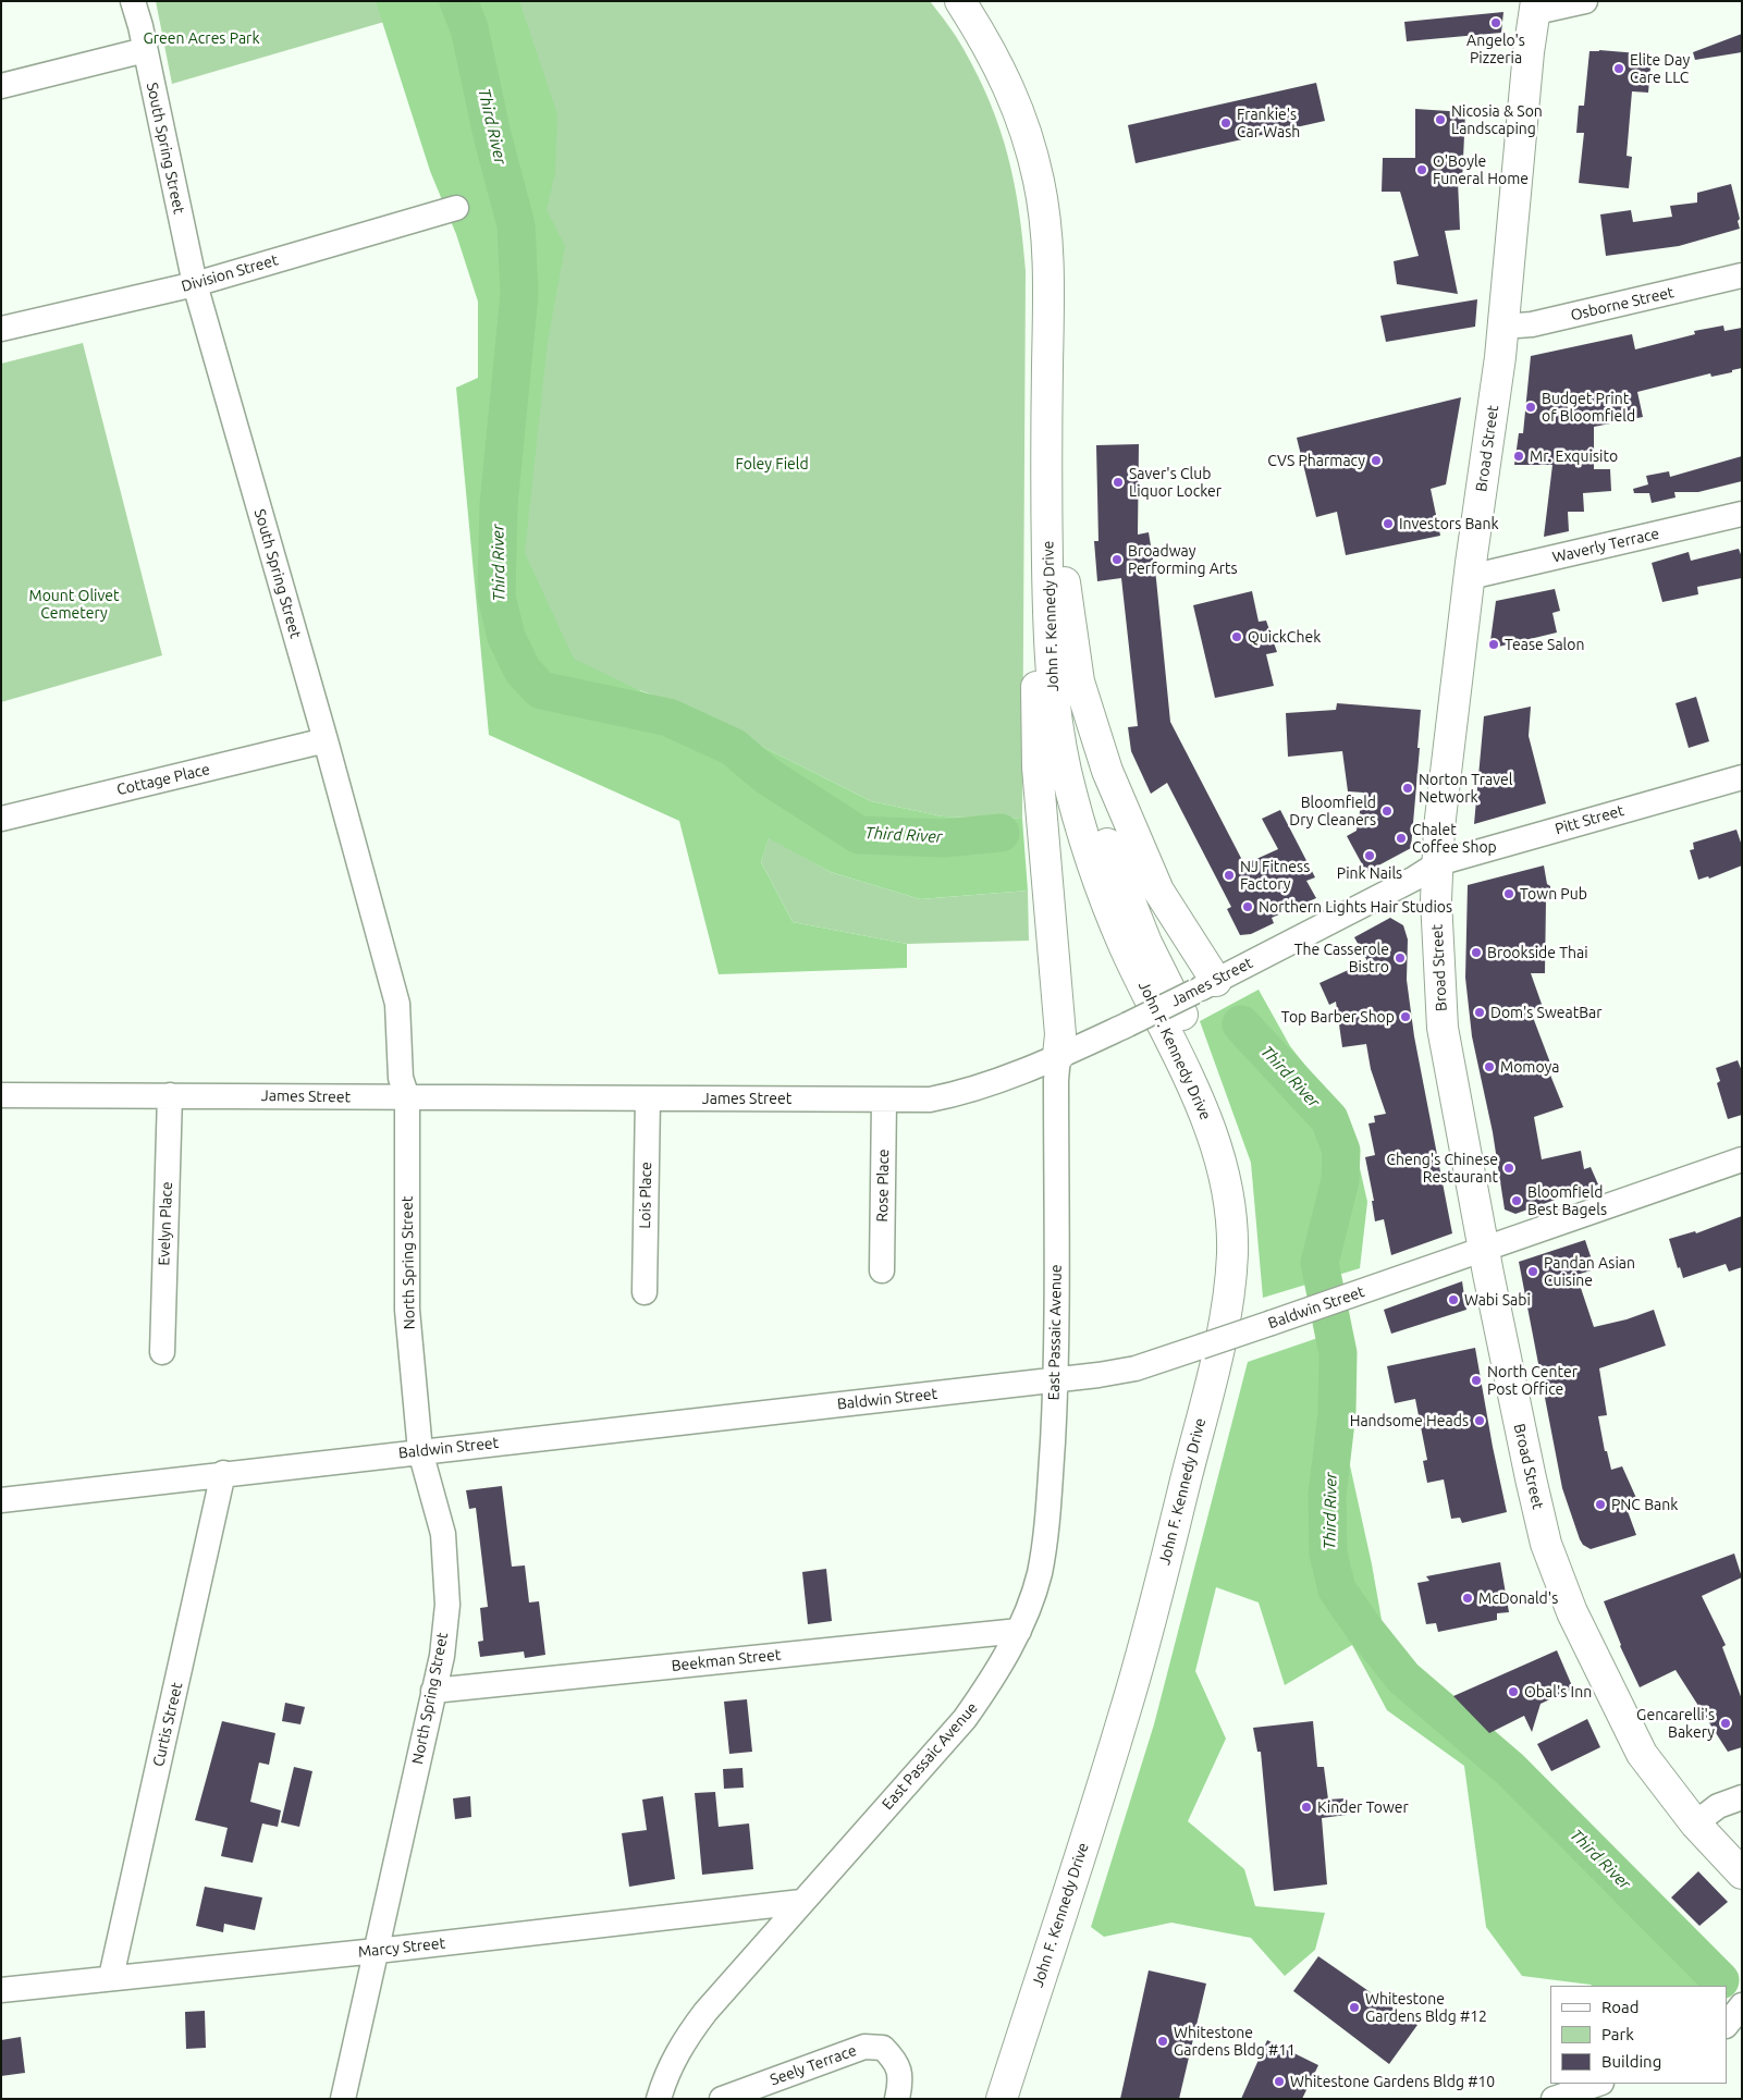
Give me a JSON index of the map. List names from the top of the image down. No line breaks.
{"streets":{"main road":["Broad Street","John F. Kennedy Drive"],"street":["South Spring Street","Division Street","Osborne Street","Waverly Terrace","Cottage Place","Pitt Street","James Street","Rose Place","Lois Place","Evelyn Place","North Spring Street","Baldwin Street","East Passaic Avenue","Beekman Street","Curtis Street","Marcy Street","Seely Terrace"]},"crossings":[["South Spring Street","Division Street"],["South Spring Street","Cottage Place"],["South Spring Street","James Street"],["South Spring Street","North Spring Street"],["Osborne Street","Broad Street"],["Broad Street","Waverly Terrace"],["Broad Street","Pitt Street"],["Broad Street","James Street"],["Broad Street","Baldwin Street"],["Pitt Street","James Street"],["James Street","Rose Place"],["James Street","Lois Place"],["James Street","Evelyn Place"],["James Street","North Spring Street"],["James Street","East Passaic Avenue"],["North Spring Street","Baldwin Street"],["North Spring Street","Beekman Street"],["North Spring Street","Marcy Street"],["Baldwin Street","East Passaic Avenue"],["Baldwin Street","Curtis Street"],["East Passaic Avenue","Beekman Street"],["East Passaic Avenue","Marcy Street"],["Curtis Street","Marcy Street"]],"water":["Third River"],"parks":["Green Acres Park","Foley Field","Mount Olivet Cemetery"],"places":["Angelo's Pizzeria","Elite Day Care LLC","Nicosia & Son Landscaping","Frankie's Car Wash","O'Boyle Funeral Home","Budget Print of Bloomfield","Mr. Exquisito","CVS Pharmacy","Saver's Club Liquor Locker","Investors Bank","Broadway Performing Arts","QuickChek","Tease Salon","Norton Travel Network","Bloomfield Dry Cleaners","Chalet Coffee Shop","Pink Nails","NJ Fitness Factory","Town Pub","Northern Lights Hair Studios","Brookside Thai","The Casserole Bistro","Dom's SweatBar","Top Barber Shop","Momoya","Cheng's Chinese Restaurant","Bloomfield Best Bagels","Pandan Asian Cuisine","Wabi Sabi","North Center Post Office","Handsome Heads","PNC Bank","McDonald's","Obal's Inn","Gencarelli's Bakery","Kinder Tower","Whitestone Gardens Bldg #12","Whitestone Gardens Bldg #11","Whitestone Gardens Bldg #10"],"legend":["Road","Park","Building"]}
